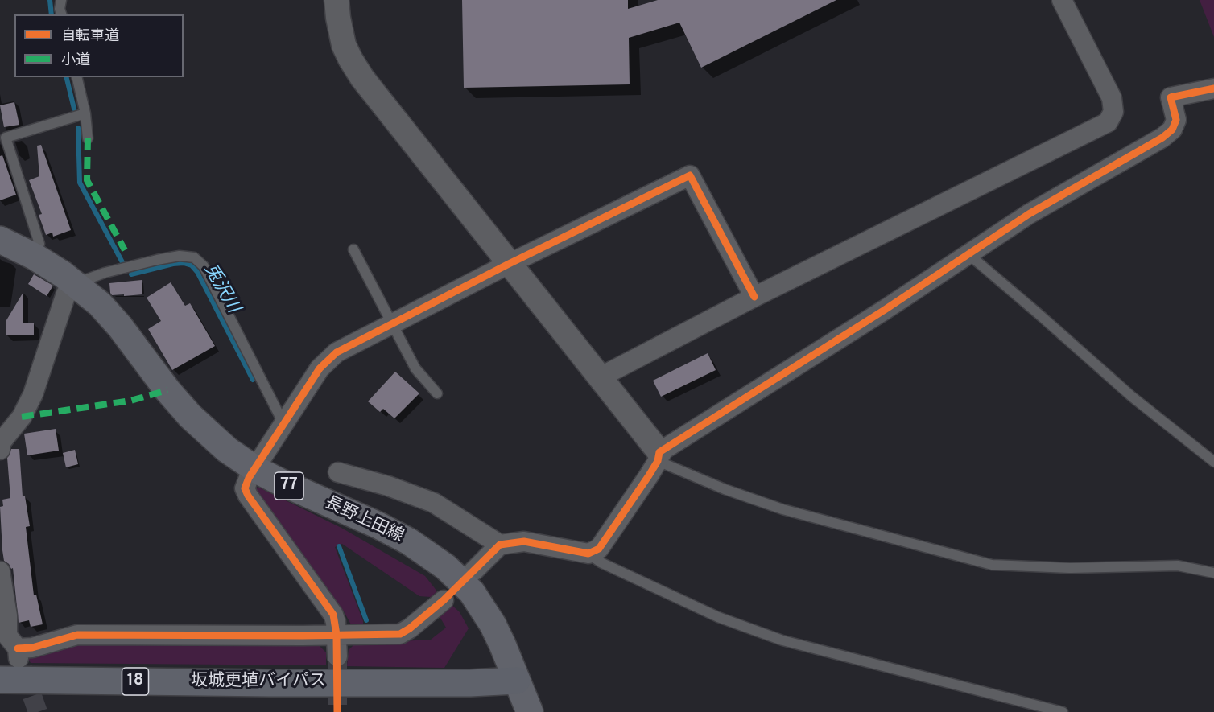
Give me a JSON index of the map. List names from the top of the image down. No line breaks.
{"streets":{"highway":["18","坂城更埴バイパス"],"main road":["77","長野上田線"]},"crossings":[["長野上田線","坂城更埴バイパス"]],"water":["兎沢川"],"legend":["自転車道","小道"]}
